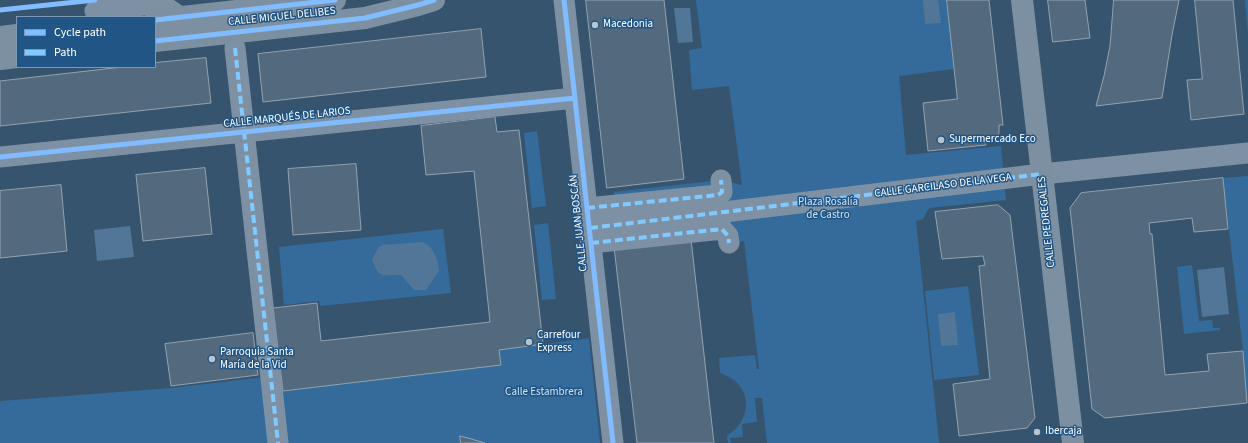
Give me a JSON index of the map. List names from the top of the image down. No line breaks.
{"streets":{"main road":["CALLE MIGUEL DELIBES","CALLE PEDREGALES"],"street":["CALLE MARQUÉS DE LARIOS","CALLE GARCILASO DE LA VEGA","CALLE JUAN BOSCÁN"]},"crossings":[["CALLE MARQUÉS DE LARIOS","CALLE JUAN BOSCÁN"],["CALLE GARCILASO DE LA VEGA","CALLE PEDREGALES"],["CALLE GARCILASO DE LA VEGA","CALLE JUAN BOSCÁN"]],"parks":["Plaza Rosalía de Castro","Calle Estambrera"],"places":["Macedonia","Supermercado Eco","Carrefour Express","Parroquia Santa María de la Vid","Ibercaja"],"legend":["Cycle path","Path"]}
